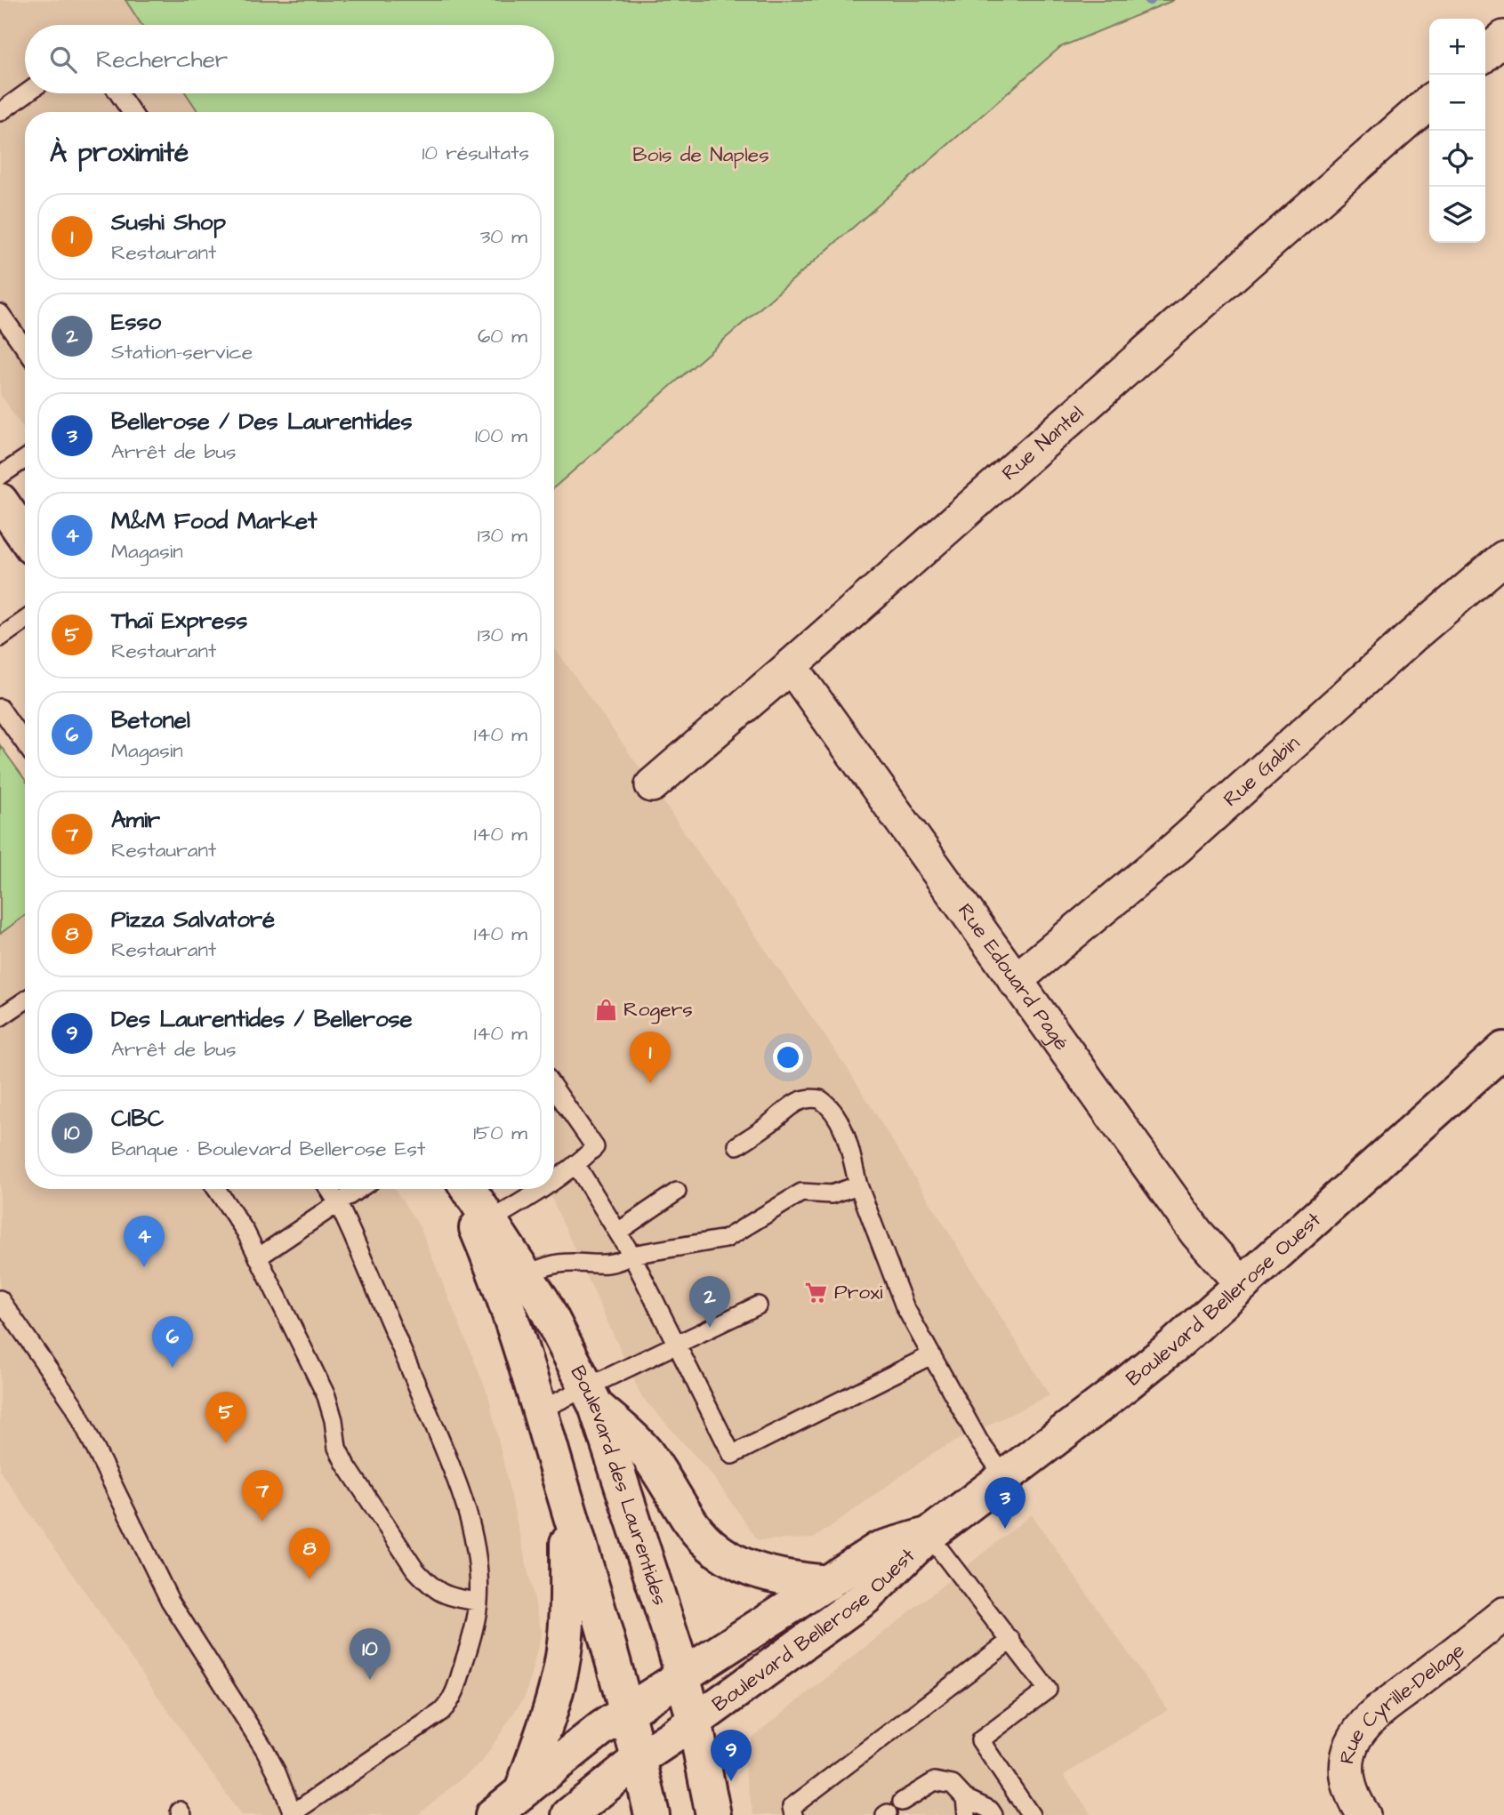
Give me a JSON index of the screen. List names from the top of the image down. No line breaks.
{"streets":{"main road":["Boulevard Bellerose Ouest","Boulevard des Laurentides"],"street":["Rue Nantel","Rue Gabin","Rue Edouard Pagé","Rue Cyrille-Delage"]},"crossings":[["Rue Nantel","Rue Edouard Pagé"],["Rue Gabin","Rue Edouard Pagé"],["Rue Edouard Pagé","Boulevard Bellerose Ouest"],["Boulevard Bellerose Ouest","Boulevard des Laurentides"]],"parks":["Bois de Naples"],"places":{"shop":["Rogers"],"supermarket":["Proxi"]},"page":{"map_buttons":["+","−"],"search":"Rechercher","heading":["À proximité","10 résultats"],"list":[{"mark":"1","name":"Sushi Shop","note":"Restaurant","value":"30 m"},{"mark":"2","name":"Esso","note":"Station-service","value":"60 m"},{"mark":"3","name":"Bellerose / Des Laurentides","note":"Arrêt de bus","value":"100 m"},{"mark":"4","name":"M&M Food Market","note":"Magasin","value":"130 m"},{"mark":"5","name":"Thaï Express","note":"Restaurant","value":"130 m"},{"mark":"6","name":"Betonel","note":"Magasin","value":"140 m"},{"mark":"7","name":"Amir","note":"Restaurant","value":"140 m"},{"mark":"8","name":"Pizza Salvatoré","note":"Restaurant","value":"140 m"},{"mark":"9","name":"Des Laurentides / Bellerose","note":"Arrêt de bus","value":"140 m"},{"mark":"10","name":"CIBC","note":"Banque · Boulevard Bellerose Est","value":"150 m"}],"pins":["1","4","2","6","5","7","3","8","10","9"]}}
